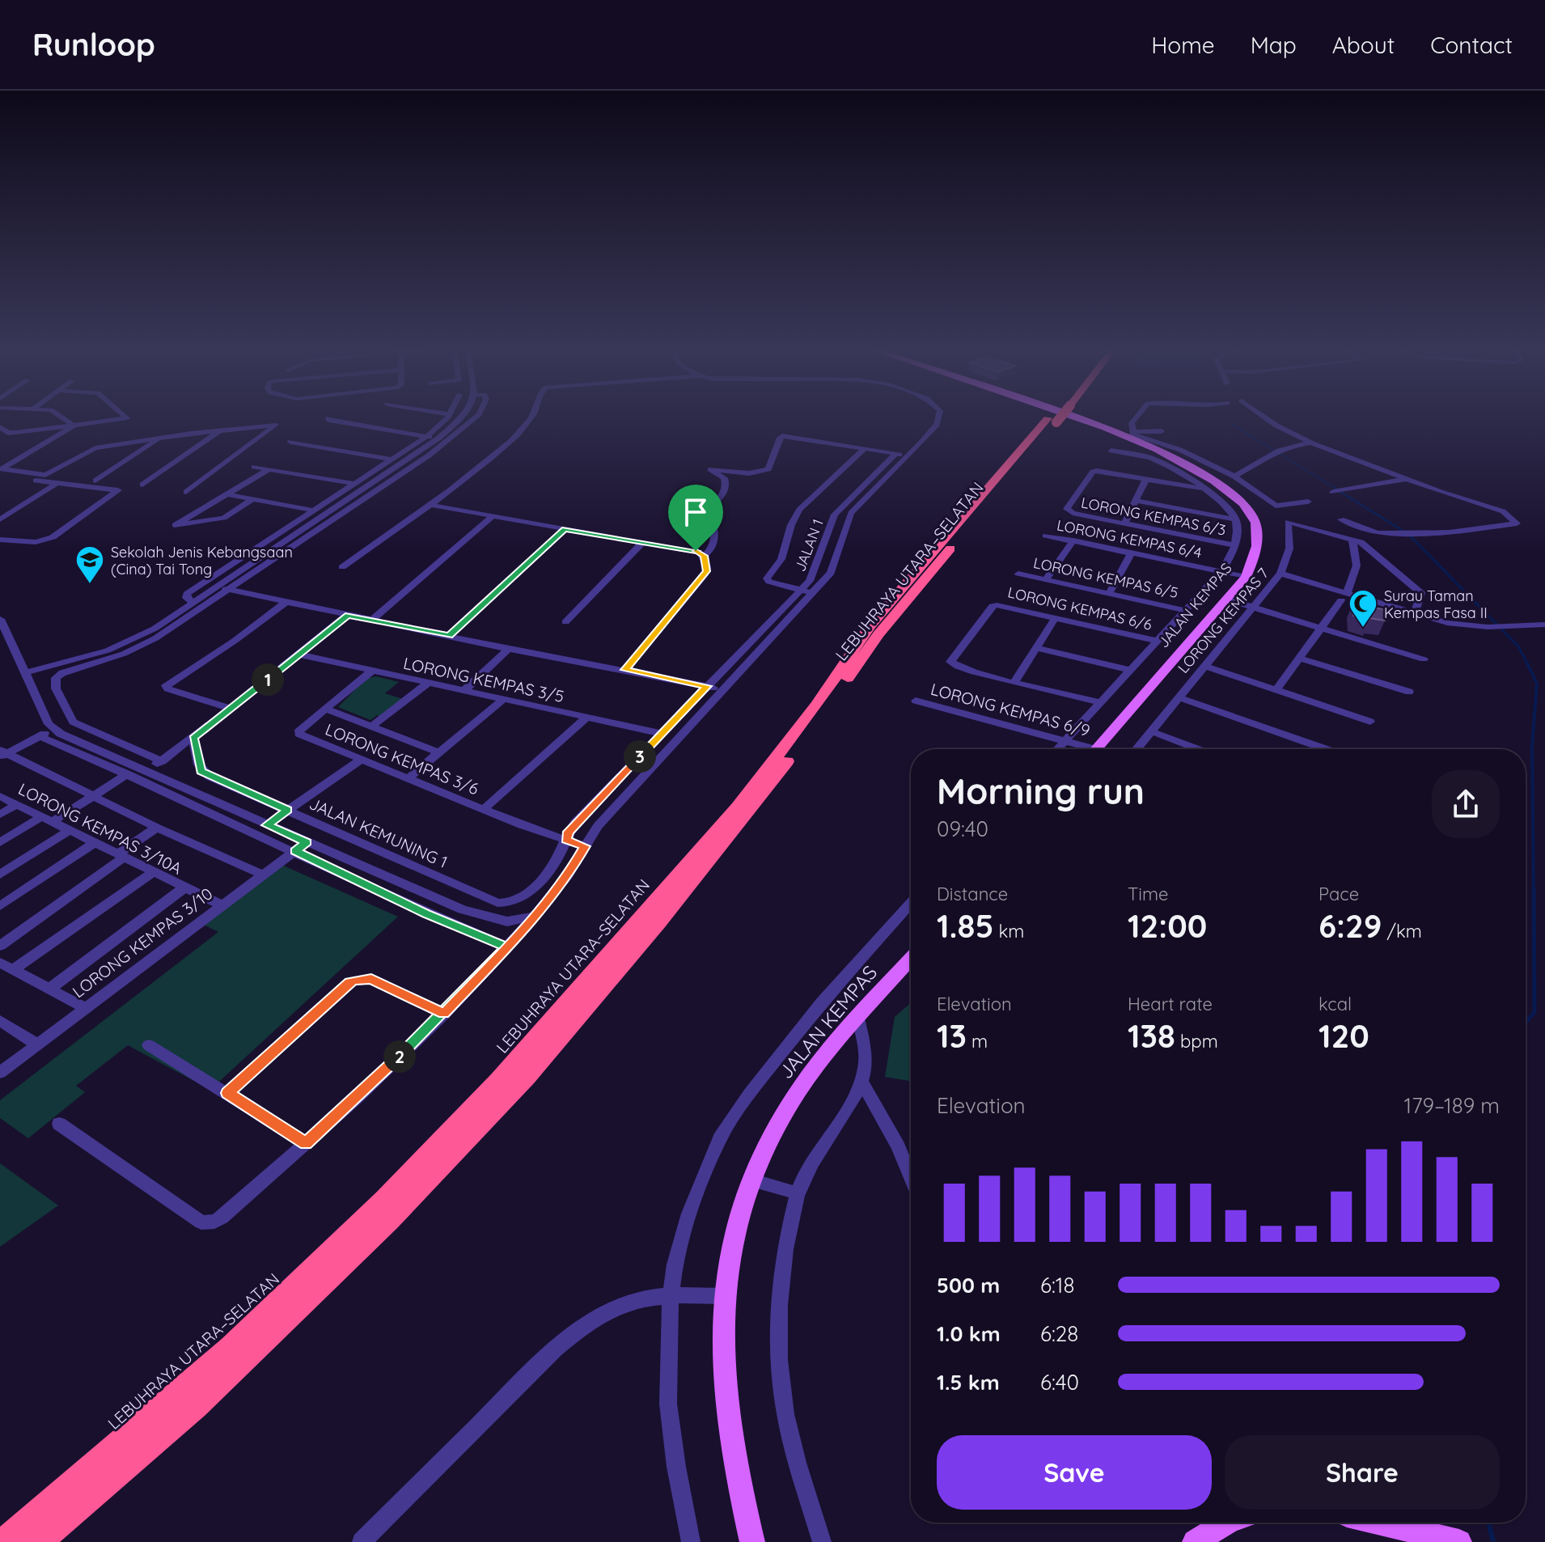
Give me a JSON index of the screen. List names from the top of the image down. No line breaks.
{"streets":{"highway":["LEBUHRAYA UTARA–SELATAN"],"main road":["JALAN KEMPAS"],"street":["LORONG KEMPAS 6/3","LORONG KEMPAS 6/4","JALAN 1","LORONG KEMPAS 6/5","LORONG KEMPAS 6/6","LORONG KEMPAS 7","LORONG KEMPAS 3/5","LORONG KEMPAS 6/9","LORONG KEMPAS 3/6","LORONG KEMPAS 3/10A","JALAN KEMUNING 1","LORONG KEMPAS 3/10"]},"crossings":[["LORONG KEMPAS 6/4","JALAN KEMPAS"],["JALAN 1","LORONG KEMPAS 3/5"],["JALAN 1","LORONG KEMPAS 3/6"],["JALAN 1","JALAN KEMUNING 1"],["LORONG KEMPAS 3/5","LORONG KEMPAS 3/6"],["LORONG KEMPAS 3/10A","LORONG KEMPAS 3/10"]],"places":{"school or university":["Sekolah Jenis Kebangsaan (Cina) Tai Tong"],"mosque":["Surau Taman Kempas Fasa II"]},"page":{"header":"Runloop","nav":["Home","Map","About","Contact"],"pins":["1","3","2"],"heading":["Morning run","09:40"],"stats":[["Distance","1.85 km"],["Time","12:00"],["Pace","6:29 /km"],["Elevation","13 m"],["Heart rate","138 bpm"],["kcal","120"]],"chart":["Elevation","179–189 m"],"list":[{"name":"500 m","note":"6:18"},{"name":"1.0 km","note":"6:28"},{"name":"1.5 km","note":"6:40"}],"buttons":["Save","Share"]}}
